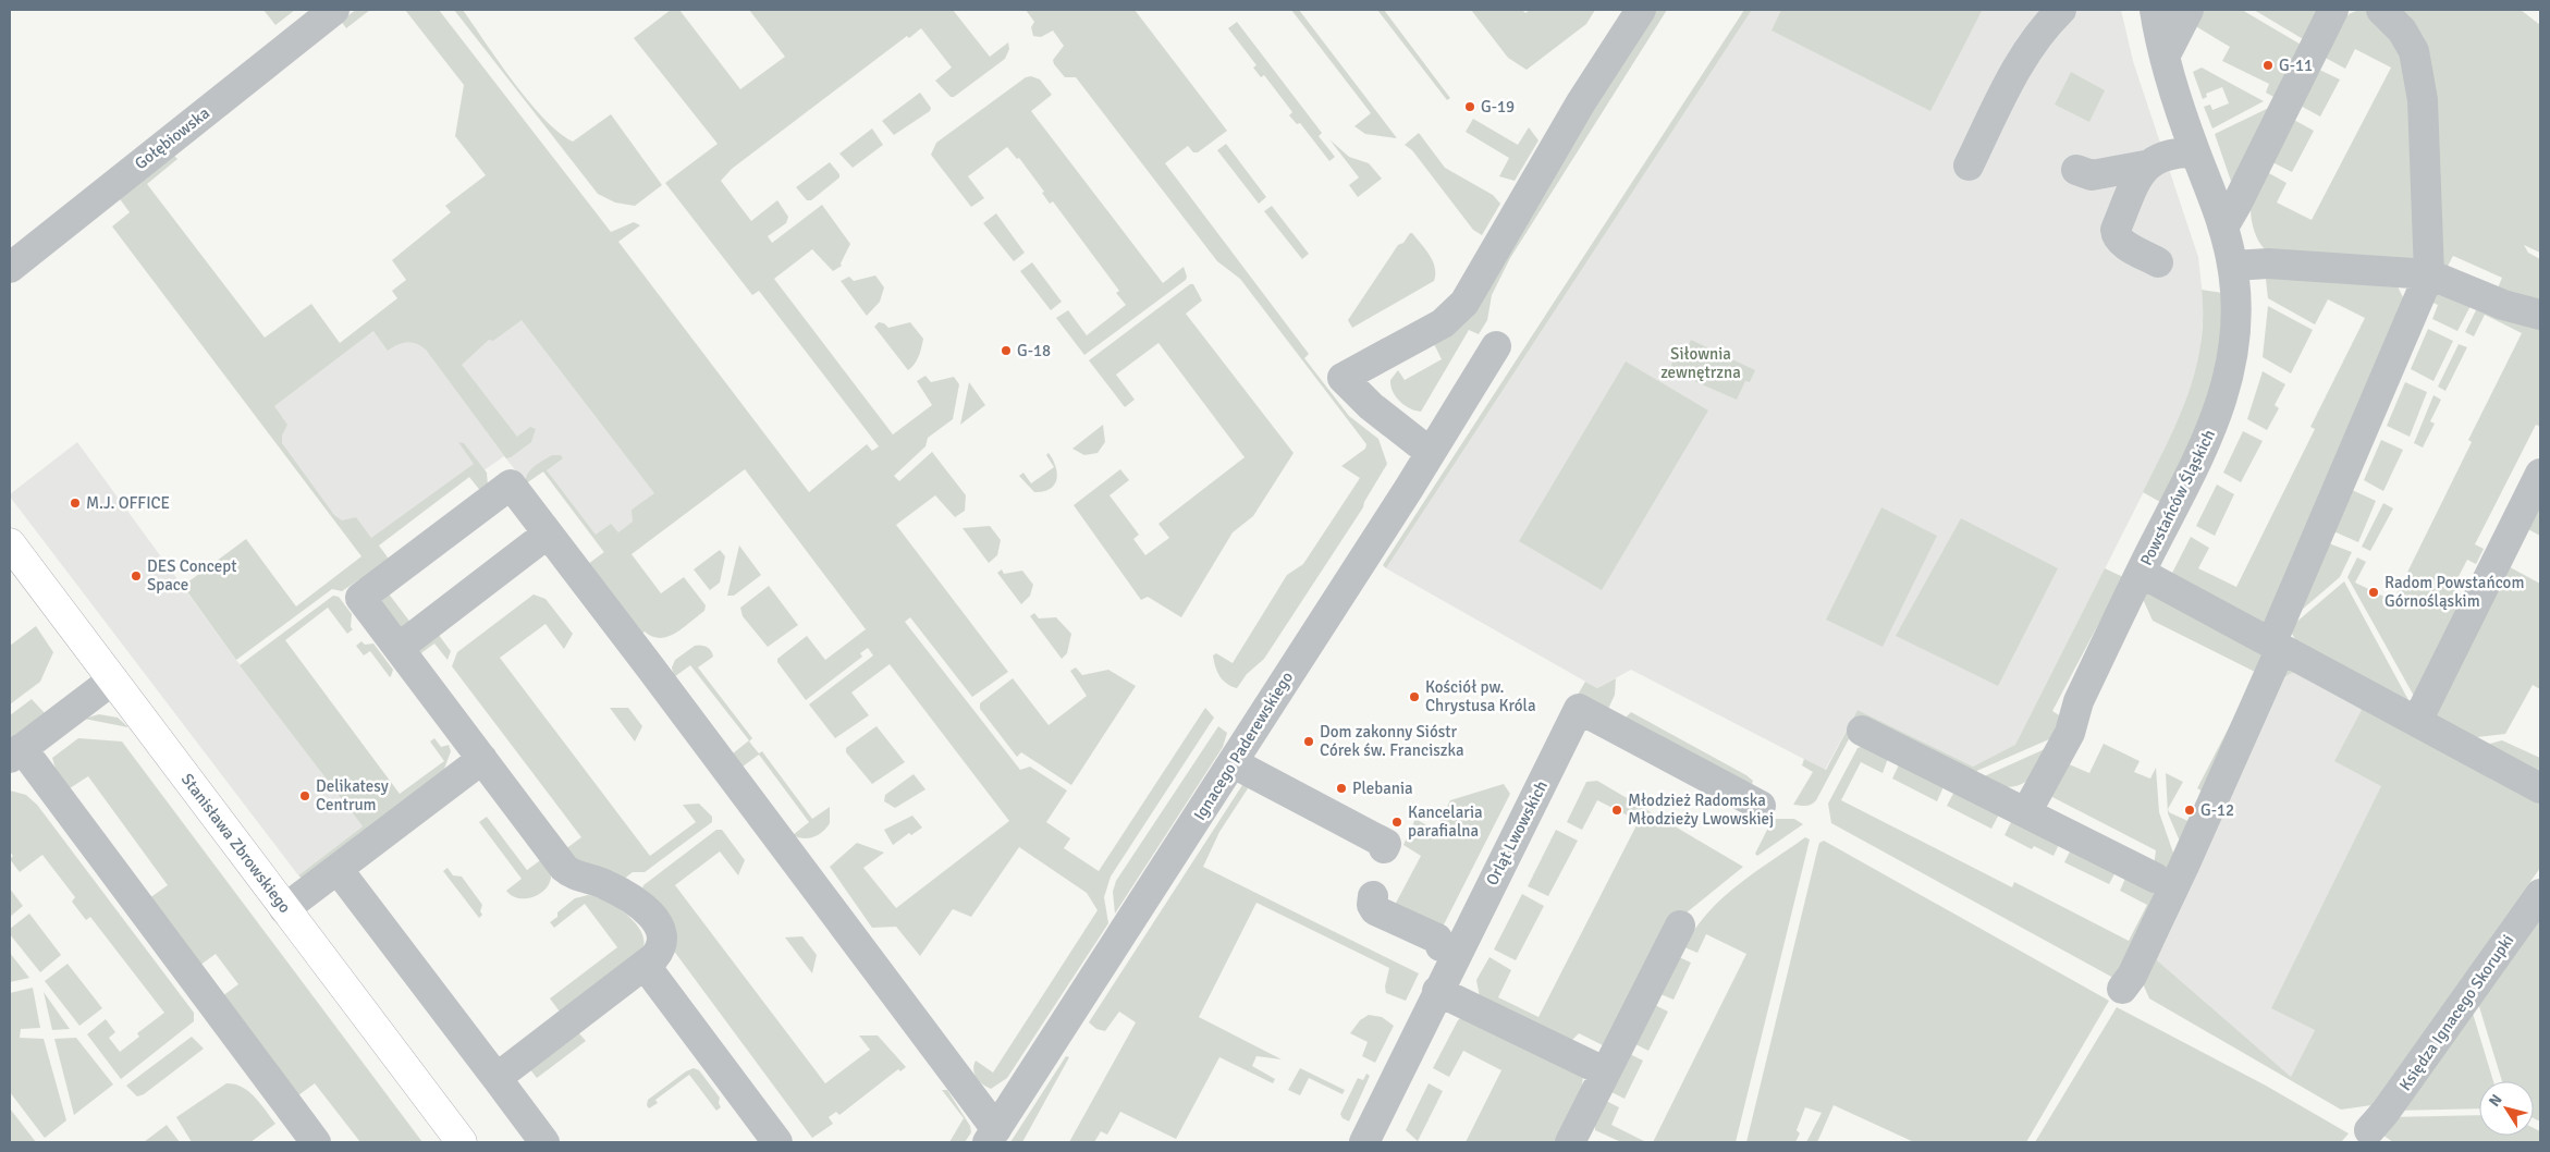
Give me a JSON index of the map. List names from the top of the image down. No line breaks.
{"streets":{"main road":["Stanisława Zbrowskiego"],"street":["Gołębiowska","Powstańców Śląskich","Ignacego Paderewskiego","Orląt Lwowskich","Księdza Ignacego Skorupki"]},"parks":["Siłownia zewnętrzna"],"places":["G-11","G-19","G-18","M.J. OFFICE","DES Concept Space","Radom Powstańcom Górnośląskim","Kościół pw. Chrystusa Króla","Dom zakonny Sióstr Córek św. Franciszka","Plebania","Delikatesy Centrum","Młodzież Radomska Młodzieży Lwowskiej","G-12","Kancelaria parafialna"],"north":"top left"}
